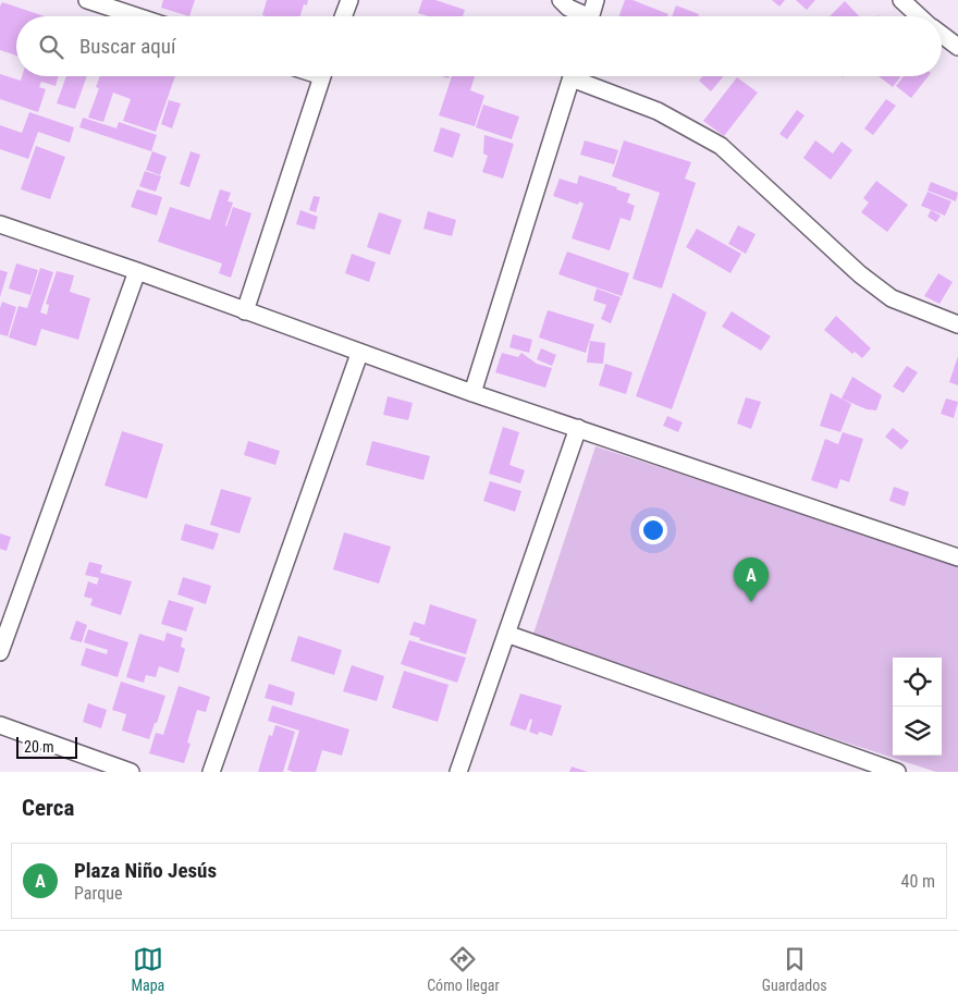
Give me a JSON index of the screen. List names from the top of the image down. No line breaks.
{"scale_bar":"20 m","page":{"search":"Buscar aquí","pins":"A","scale":"20 m","heading":"Cerca","list":[{"mark":"A","name":"Plaza Niño Jesús","note":"Parque","value":"40 m"}],"nav":["Mapa","Cómo llegar","Guardados"]}}
